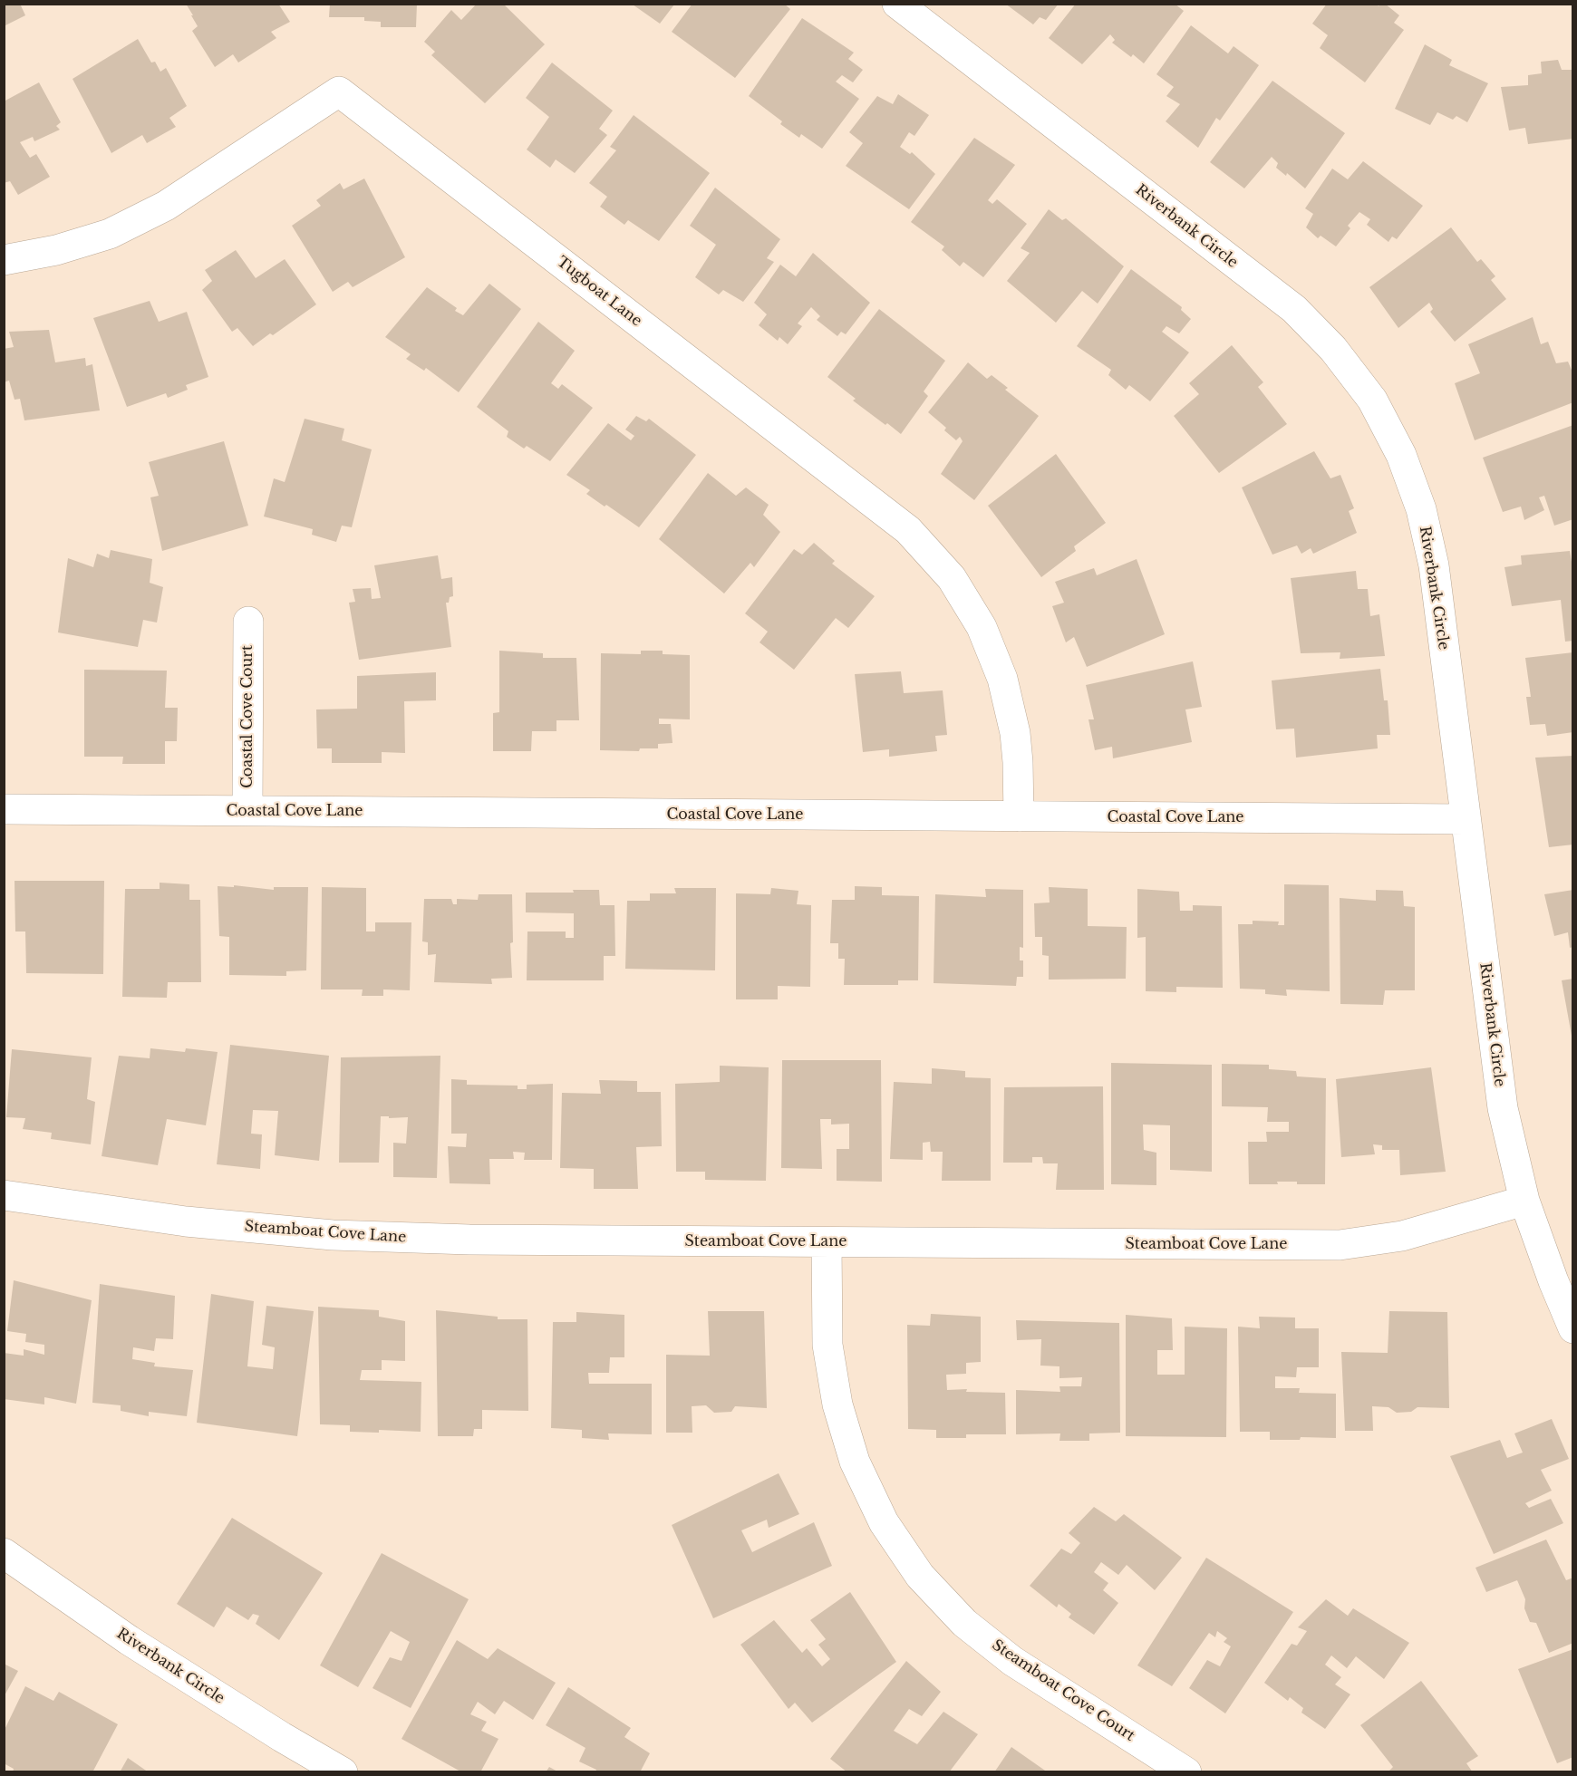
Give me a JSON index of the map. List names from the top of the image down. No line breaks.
{"streets":{"street":["Riverbank Circle","Tugboat Lane","Coastal Cove Court","Coastal Cove Lane","Steamboat Cove Lane","Steamboat Cove Court"]},"crossings":[["Riverbank Circle","Coastal Cove Lane"],["Riverbank Circle","Steamboat Cove Lane"],["Tugboat Lane","Coastal Cove Lane"],["Coastal Cove Court","Coastal Cove Lane"],["Steamboat Cove Lane","Steamboat Cove Court"]]}
